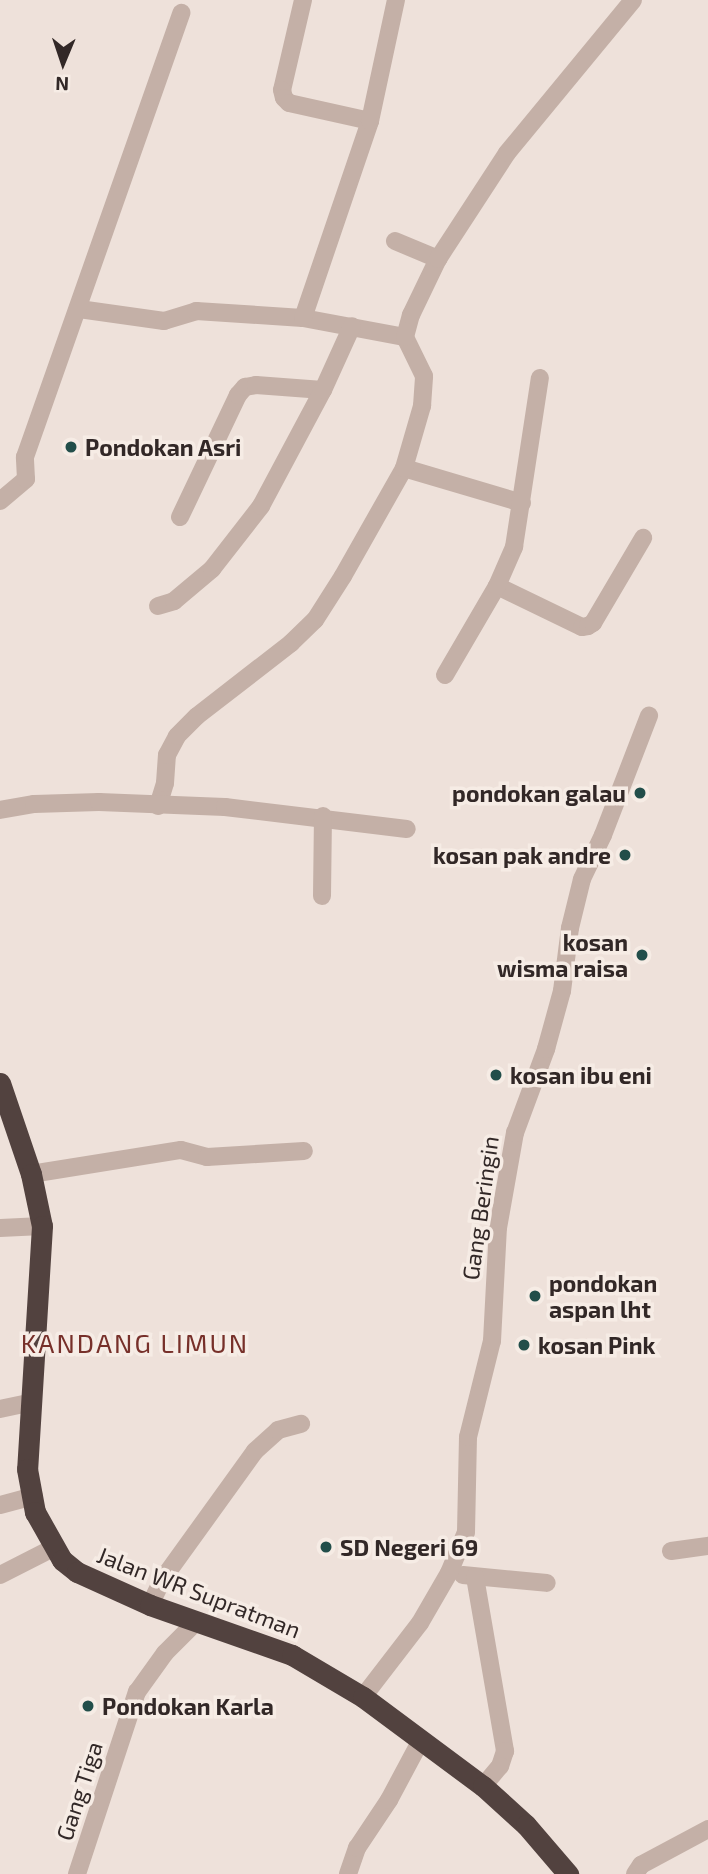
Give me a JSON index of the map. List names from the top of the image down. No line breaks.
{"streets":{"highway":["Jalan WR Supratman"],"street":["Gang Beringin","Gang Tiga"]},"crossings":[["Gang Beringin","Jalan WR Supratman"],["Jalan WR Supratman","Gang Tiga"]],"districts":["KANDANG LIMUN"],"places":["Pondokan Asri","pondokan galau","kosan pak andre","kosan wisma raisa","kosan ibu eni","pondokan aspan lht","kosan Pink","SD Negeri 69","Pondokan Karla"],"north":"bottom"}
